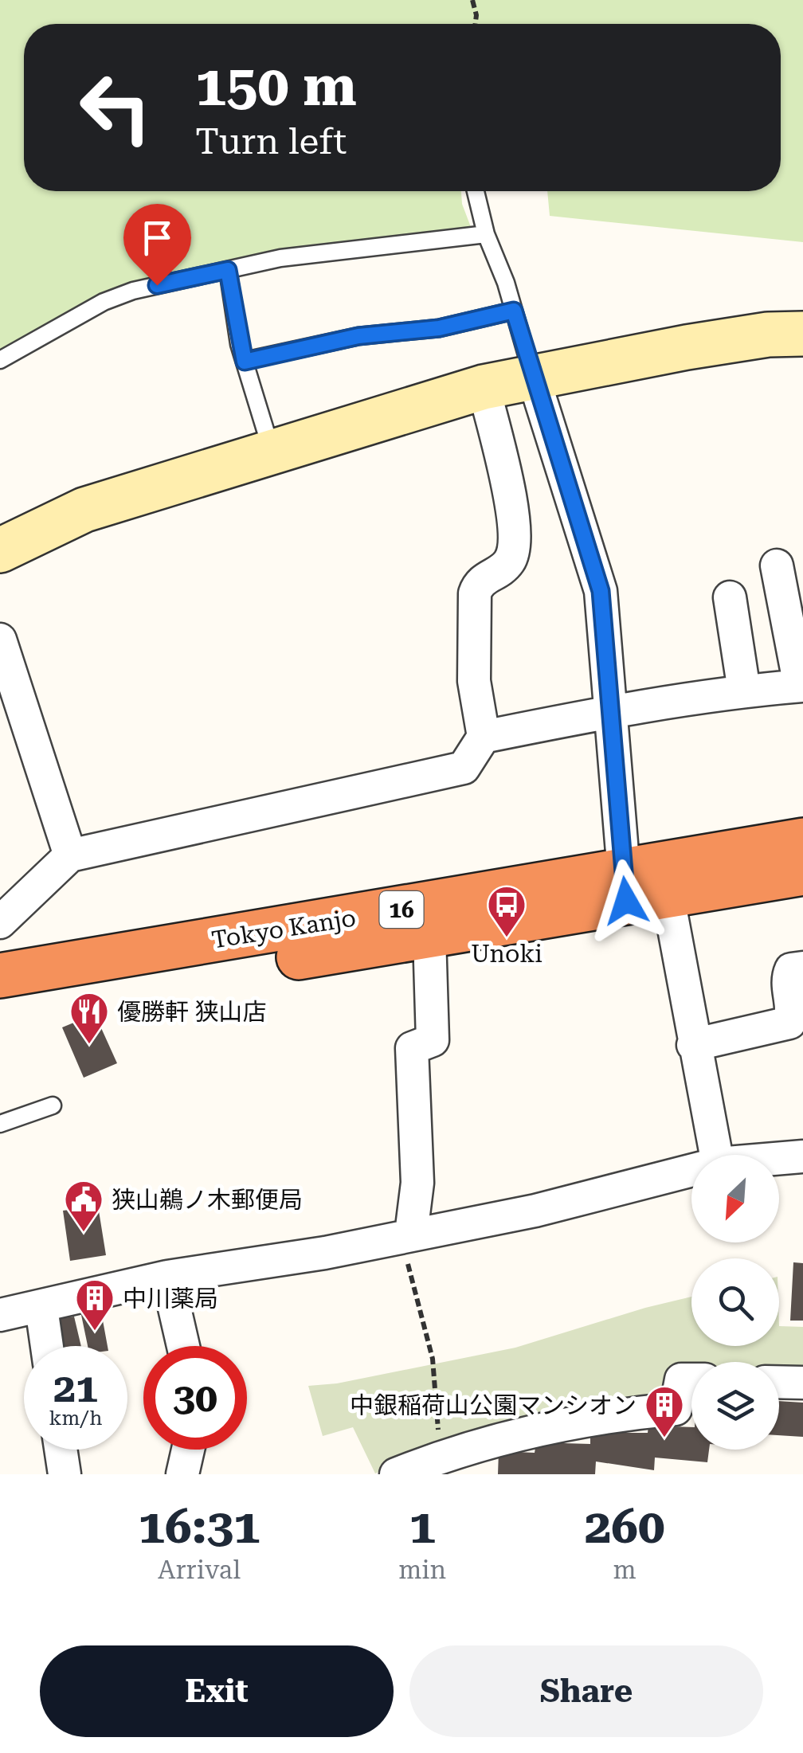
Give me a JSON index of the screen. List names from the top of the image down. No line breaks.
{"streets":{"highway":["16","Tokyo Kanjo"]},"places":{"bus stop":["Unoki"],"restaurant":["優勝軒 狭山店"],"public building":["狭山鵜ノ木郵便局"],"building":["中川薬局","中銀稲荷山公園マンシオン"]},"north":"bottom left","page":{"turn":["150 m","Turn left"],"speed":"21 km/h","limit":"30","eta":["16:31","Arrival","1","min","260","m"],"buttons":["Exit","Share"]}}
